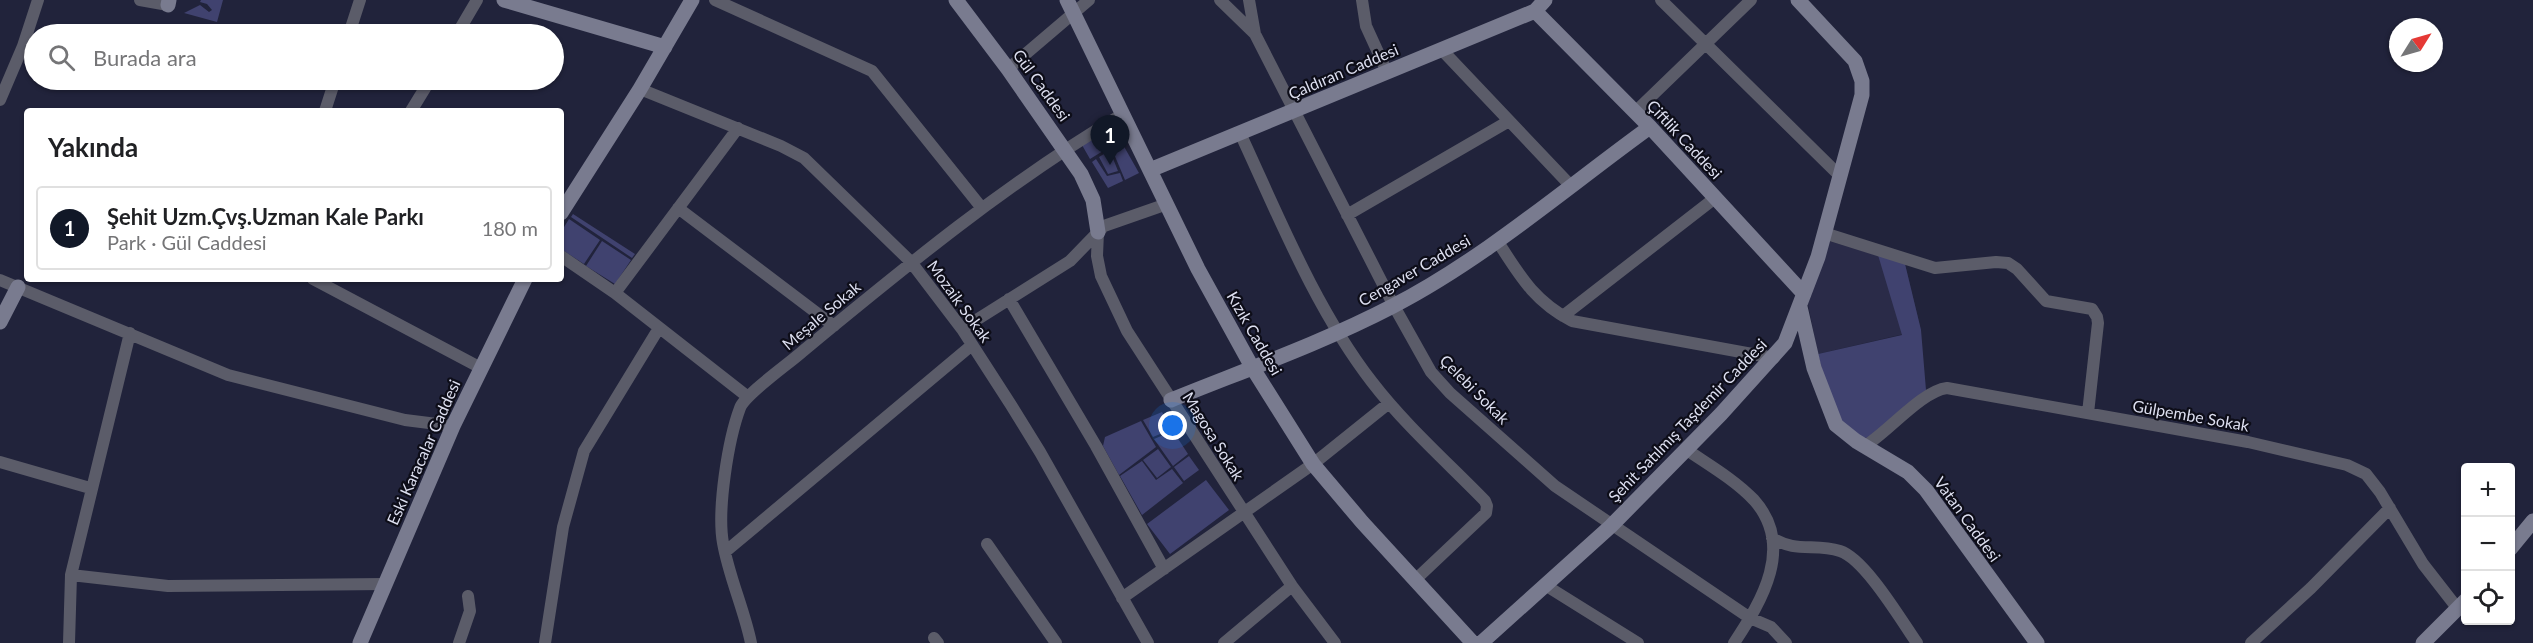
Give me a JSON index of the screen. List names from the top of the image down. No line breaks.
{"streets":{"street":["Çaldıran Caddesi","Gül Caddesi","Çiftlik Caddesi","Cengaver Caddesi","Mozaik Sokak","Meşale Sokak","Kızık Caddesi","Çelebi Sokak","Gülpembe Sokak","Şehit Satılmış Taşdemir Caddesi","Magosa Sokak","Eski Karacalar Caddesi","Vatan Caddesi"]},"crossings":[["Çaldıran Caddesi","Çiftlik Caddesi"],["Çaldıran Caddesi","Kızık Caddesi"],["Çaldıran Caddesi","Çelebi Sokak"],["Gül Caddesi","Meşale Sokak"],["Gül Caddesi","Magosa Sokak"],["Çiftlik Caddesi","Cengaver Caddesi"],["Çiftlik Caddesi","Şehit Satılmış Taşdemir Caddesi"],["Çiftlik Caddesi","Vatan Caddesi"],["Cengaver Caddesi","Kızık Caddesi"],["Cengaver Caddesi","Çelebi Sokak"],["Cengaver Caddesi","Magosa Sokak"],["Mozaik Sokak","Meşale Sokak"],["Meşale Sokak","Kızık Caddesi"],["Çelebi Sokak","Şehit Satılmış Taşdemir Caddesi"],["Gülpembe Sokak","Vatan Caddesi"],["Şehit Satılmış Taşdemir Caddesi","Vatan Caddesi"]],"north":"top right","page":{"search":"Burada ara","heading":"Yakında","pins":"1","list":[{"mark":"1","name":"Şehit Uzm.Çvş.Uzman Kale Parkı","note":"Park · Gül Caddesi","value":"180 m"}],"map_buttons":["+","−"]}}
